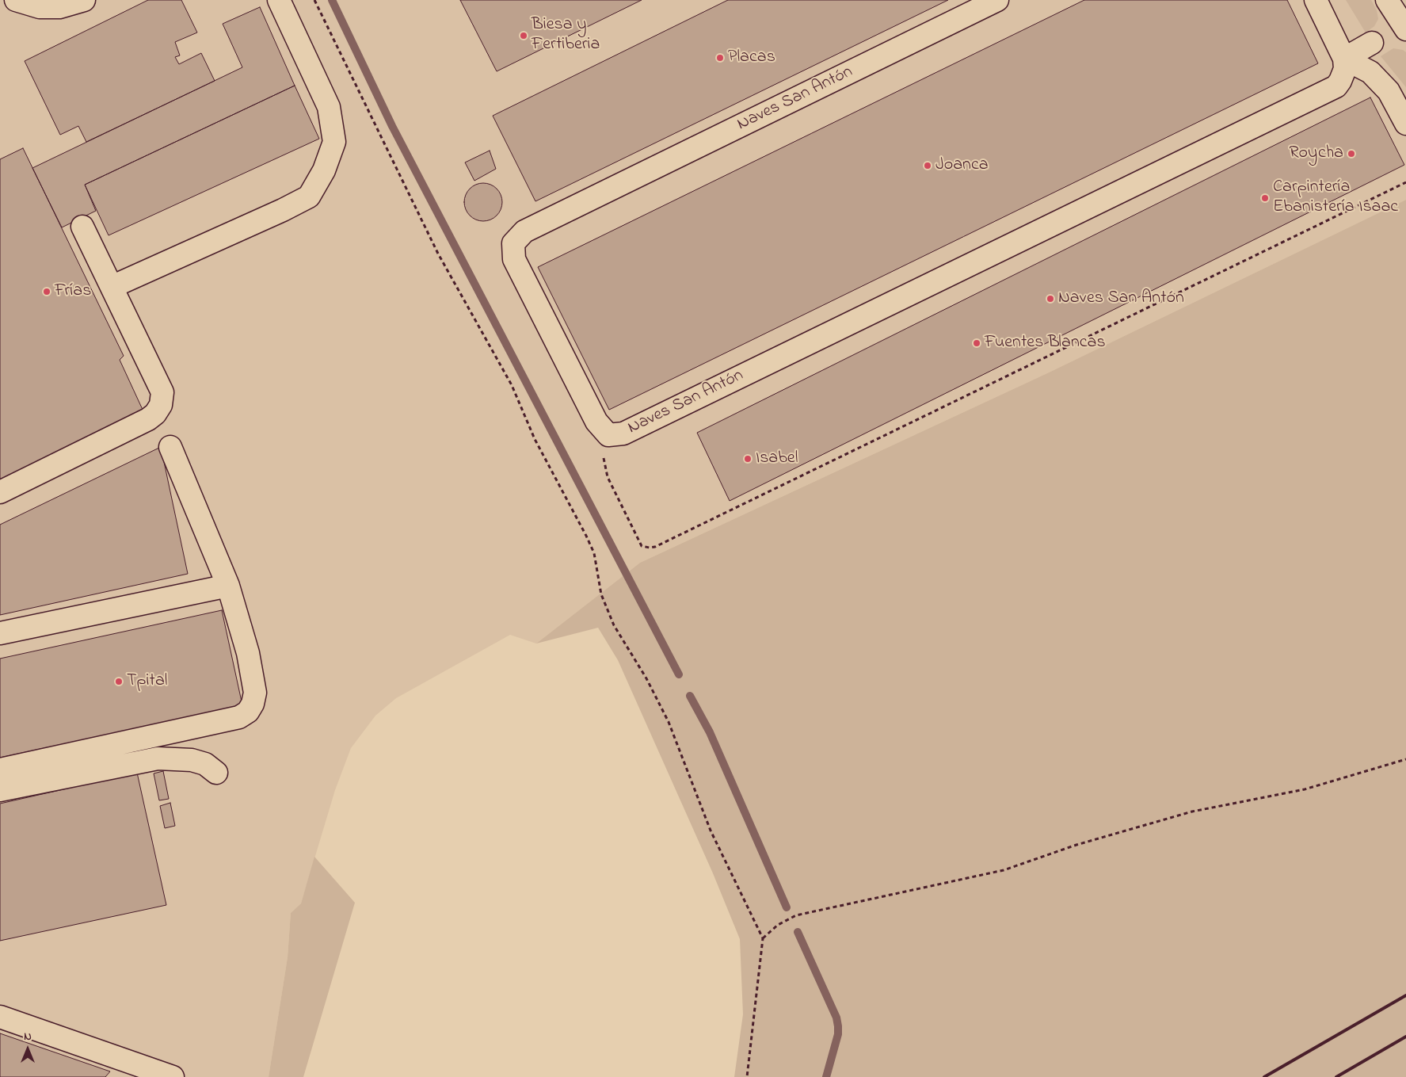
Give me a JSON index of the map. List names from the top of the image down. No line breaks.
{"streets":{"street":["Naves San Antón"]},"places":["Biesa y Fertiberia","Placas","Roycha","Joanca","Carpintería Ebanistería Isaac","Frías","Naves San Antón","Fuentes Blancas","Isabel","Tpital"],"north":"top"}
